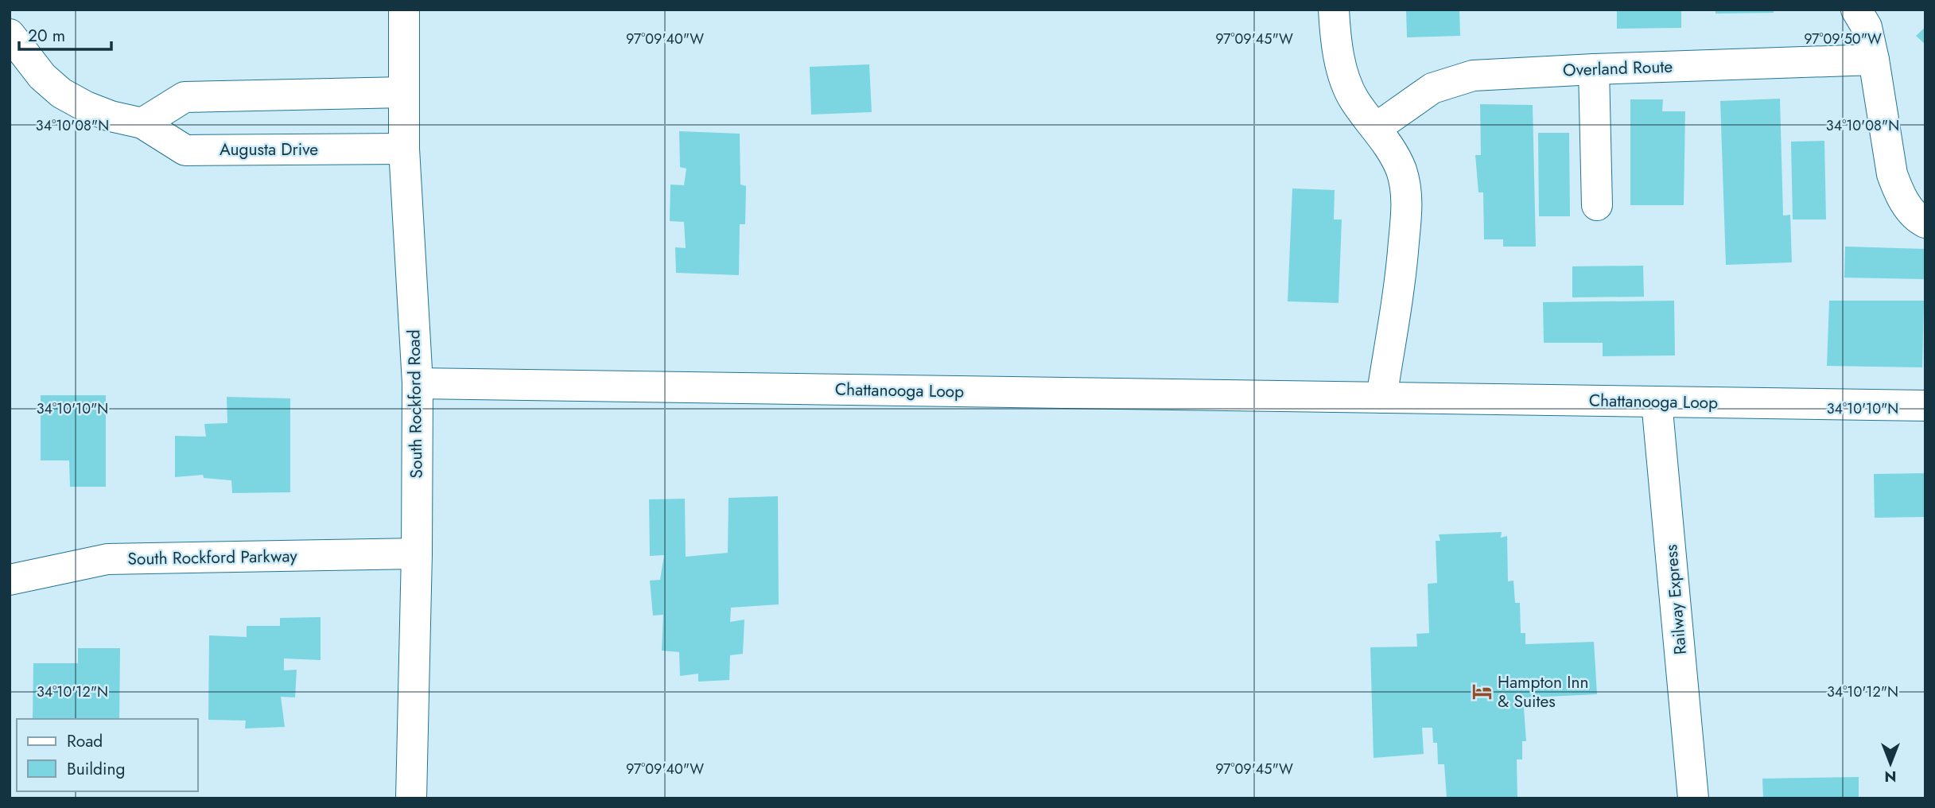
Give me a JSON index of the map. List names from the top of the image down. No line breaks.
{"streets":{"street":["Overland Route","Augusta Drive","Chattanooga Loop","South Rockford Road","South Rockford Parkway","Railway Express"]},"crossings":[["Augusta Drive","South Rockford Road"],["Chattanooga Loop","South Rockford Road"],["Chattanooga Loop","Railway Express"],["South Rockford Road","South Rockford Parkway"]],"places":{"hotel":["Hampton Inn & Suites"]},"legend":["Road","Building"],"scale_bar":"20 m","north":"bottom","coordinates":["97°09'40\"W","97°09'45\"W","97°09'50\"W","34°10'08\"N","34°10'10\"N","34°10'12\"N"]}
